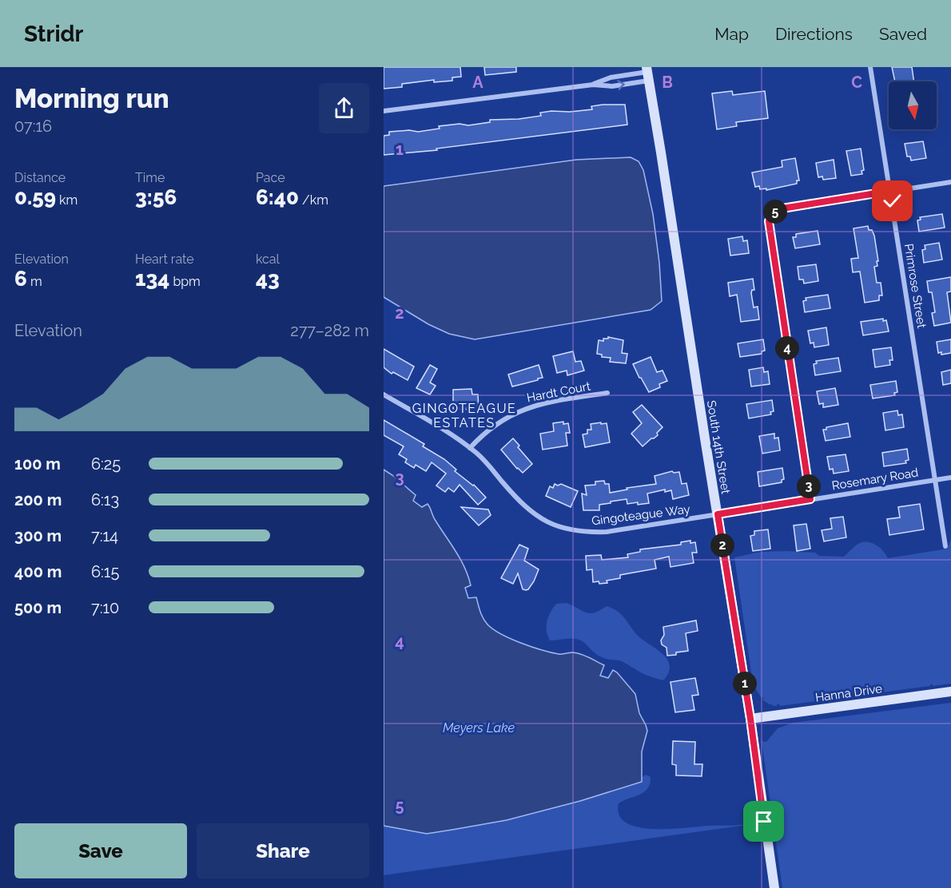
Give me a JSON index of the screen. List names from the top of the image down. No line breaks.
{"streets":{"main road":["South 14th Street","Hanna Drive"],"street":["Primrose Street","Hardt Court","Rosemary Road","Gingoteague Way"]},"crossings":[["Primrose Street","Rosemary Road"],["Hardt Court","Gingoteague Way"],["South 14th Street","Rosemary Road"],["South 14th Street","Gingoteague Way"],["South 14th Street","Hanna Drive"],["Rosemary Road","Gingoteague Way"]],"districts":["GINGOTEAGUE ESTATES"],"water":["Meyers Lake"],"north":"bottom","page":{"header":"Stridr","nav":["Map","Directions","Saved"],"heading":["Morning run","07:16"],"stats":[["Distance","0.59 km"],["Time","3:56"],["Pace","6:40 /km"],["Elevation","6 m"],["Heart rate","134 bpm"],["kcal","43"]],"pins":["5","4","3","2","1"],"chart":["Elevation","277–282 m"],"list":[{"name":"100 m","note":"6:25"},{"name":"200 m","note":"6:13"},{"name":"300 m","note":"7:14"},{"name":"400 m","note":"6:15"},{"name":"500 m","note":"7:10"}],"buttons":["Save","Share"]},"grid":{"columns":["A","B","C"],"rows":["1","2","3","4","5"]}}
